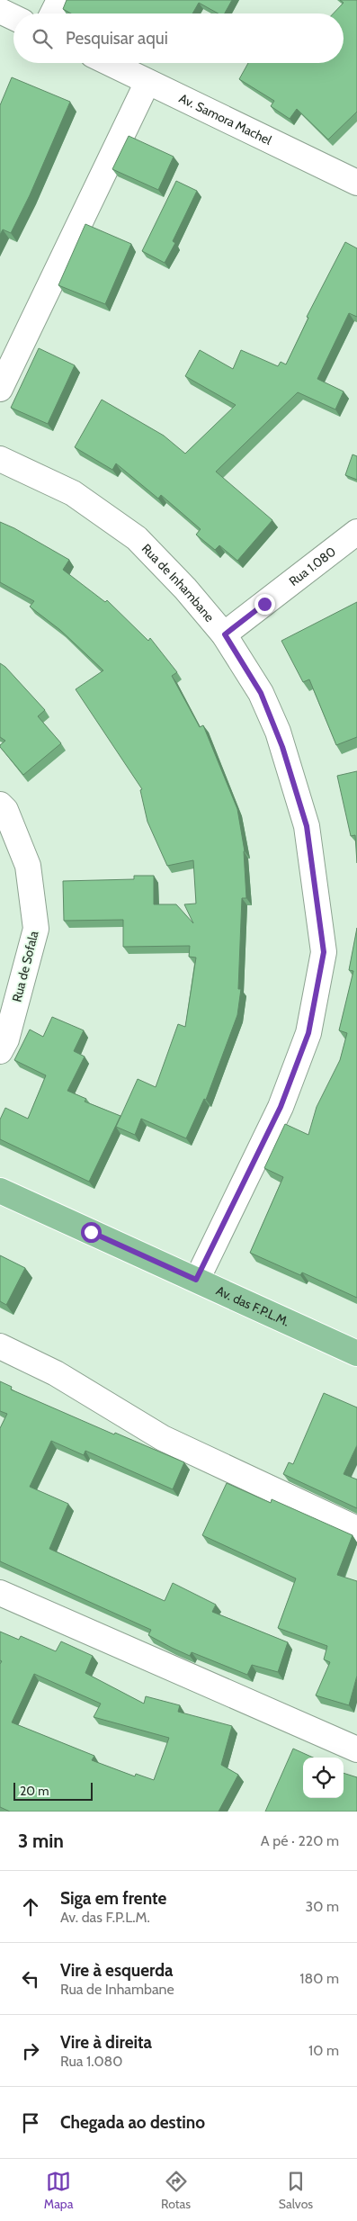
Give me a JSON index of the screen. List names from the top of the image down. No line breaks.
{"streets":{"main road":["Av. das F.P.L.M."],"street":["Av. Samora Machel","Rua 1.080","Rua de Inhambane","Rua de Sofala"]},"crossings":[["Rua 1.080","Rua de Inhambane"],["Rua de Inhambane","Av. das F.P.L.M."]],"scale_bar":"20 m","page":{"search":"Pesquisar aqui","scale":"20 m","heading":["3 min","A pé · 220 m"],"list":[["Siga em frente","Av. das F.P.L.M.","30 m"],["Vire à esquerda","Rua de Inhambane","180 m"],["Vire à direita","Rua 1.080","10 m"],"Chegada ao destino"],"nav":["Mapa","Rotas","Salvos"]}}
